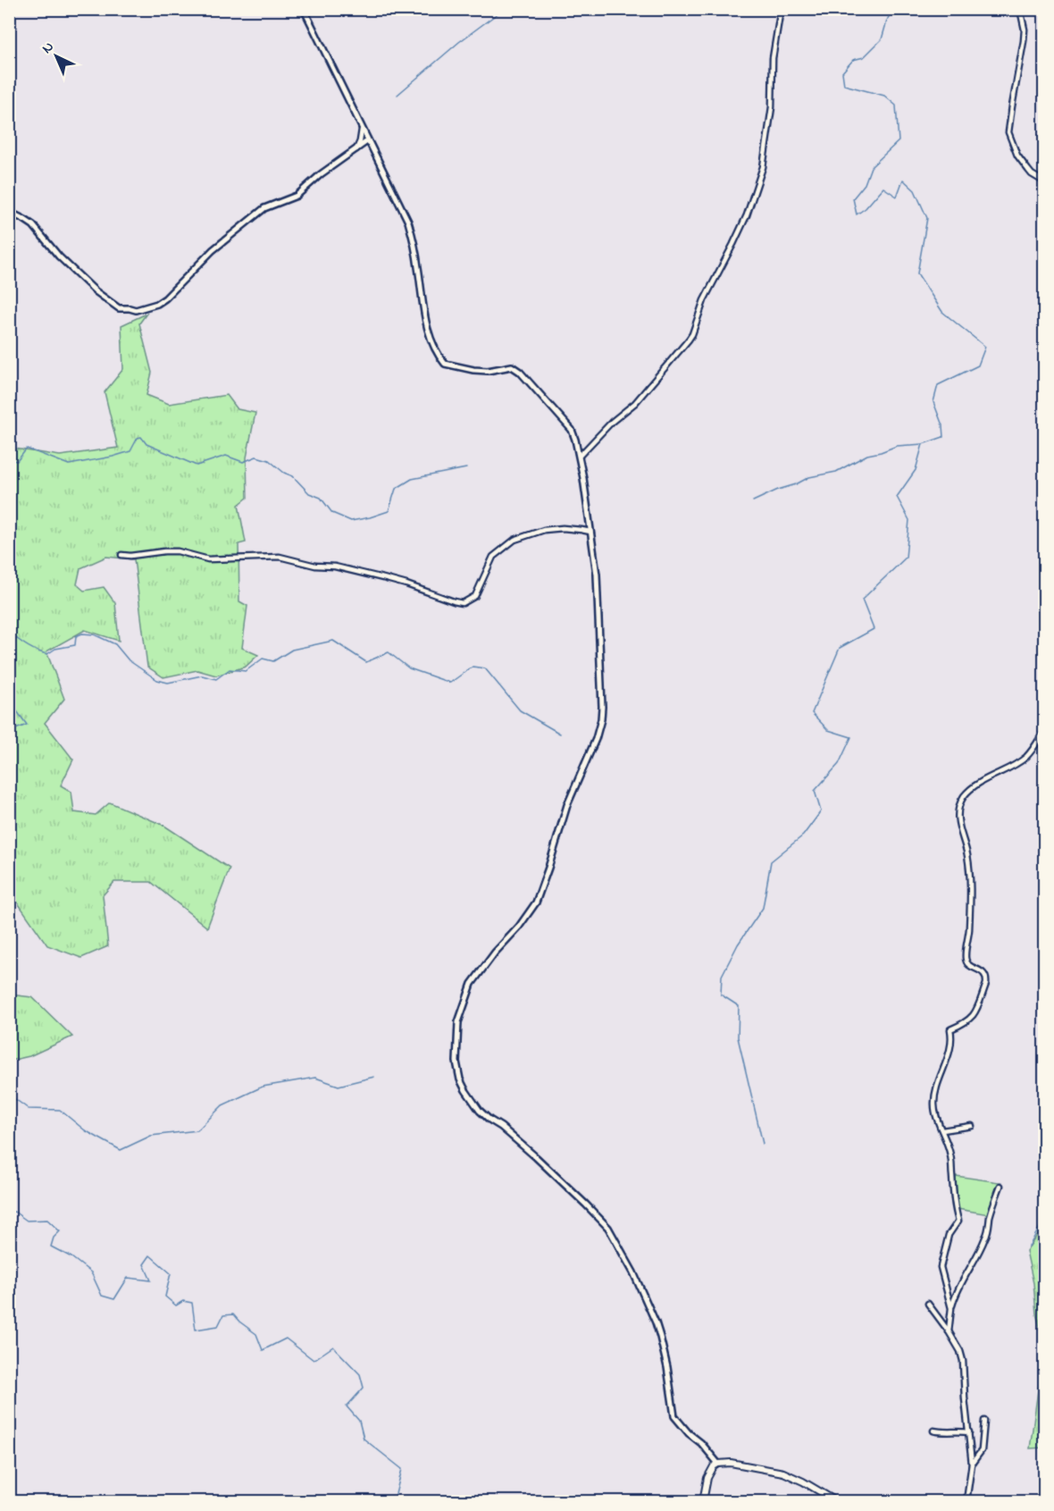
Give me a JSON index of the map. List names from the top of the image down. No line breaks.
{"north":"top left"}
